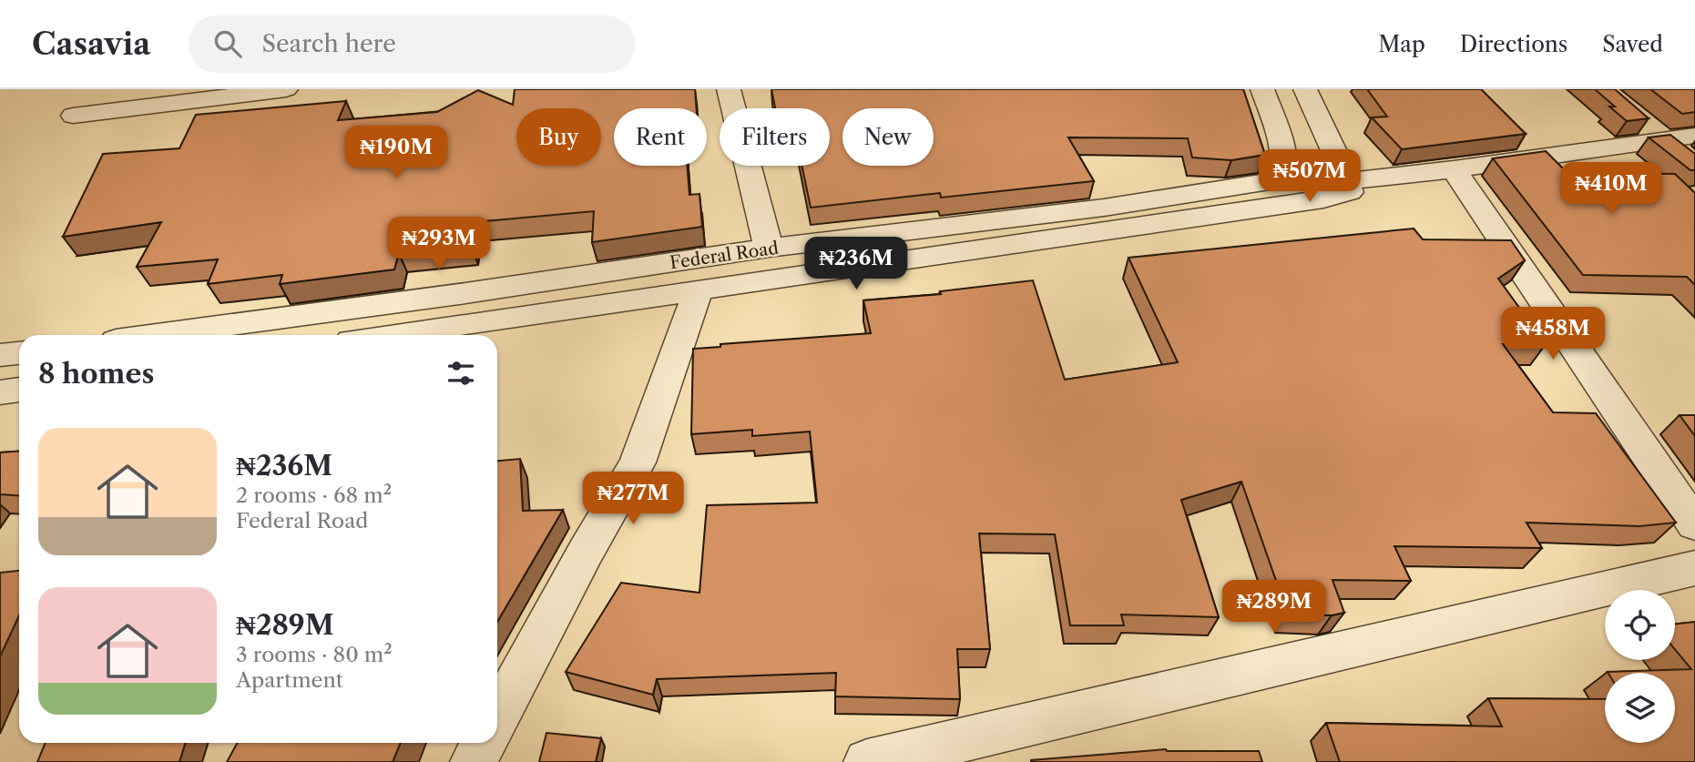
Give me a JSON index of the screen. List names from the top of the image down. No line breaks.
{"streets":{"street":["Federal Road"]},"page":{"header":"Casavia","search":"Search here","nav":["Map","Directions","Saved"],"chip":["Buy","Rent","Filters","New"],"price":["₦190M","₦507M","₦410M","₦293M","₦236M","₦458M","₦277M","₦289M"],"heading":"8 homes","list":[{"name":"₦236M","note":"2 rooms · 68 m² · Federal Road"},{"name":"₦289M","note":"3 rooms · 80 m² · Apartment"}]}}
